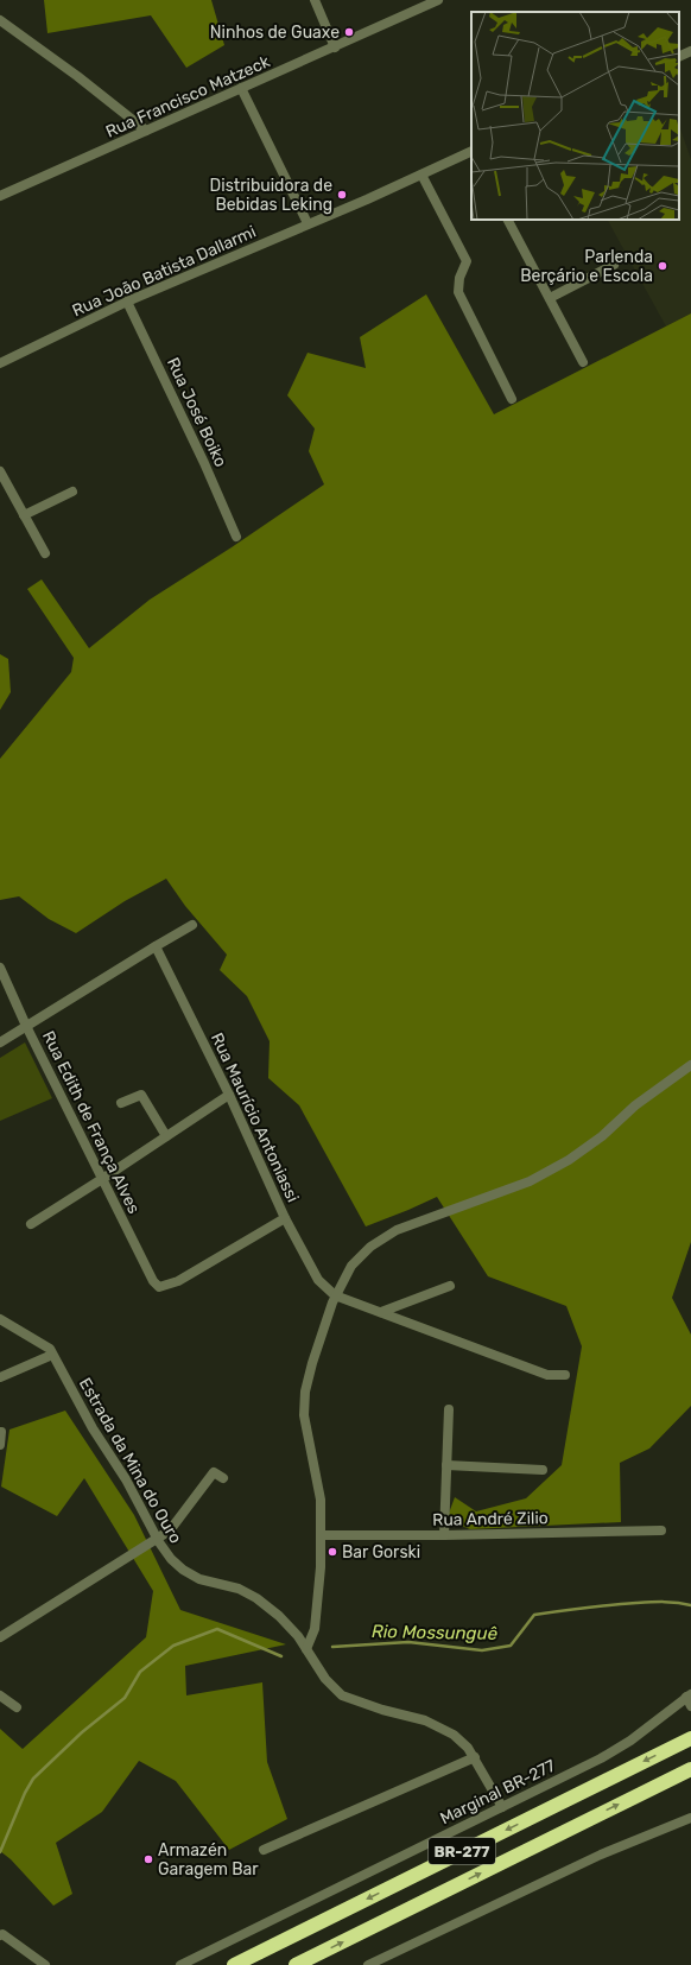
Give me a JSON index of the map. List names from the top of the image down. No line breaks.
{"streets":{"highway":["BR-277"],"street":["Rua Francisco Matzeck","Rua João Batista Dallarmi","Rua José Boiko","Rua Maurício Antoniassi","Rua Edith de França Alves","Estrada da Mina do Ouro","Rua André Zilio","Marginal BR-277"]},"crossings":[["Rua João Batista Dallarmi","Rua José Boiko"],["Rua Maurício Antoniassi","Rua Edith de França Alves"],["Estrada da Mina do Ouro","Marginal BR-277"]],"water":["Rio Mossunguê"],"places":["Ninhos de Guaxe","Distribuidora de Bebidas Leking","Parlenda Berçário e Escola","Bar Gorski","Armazén Garagem Bar"]}
